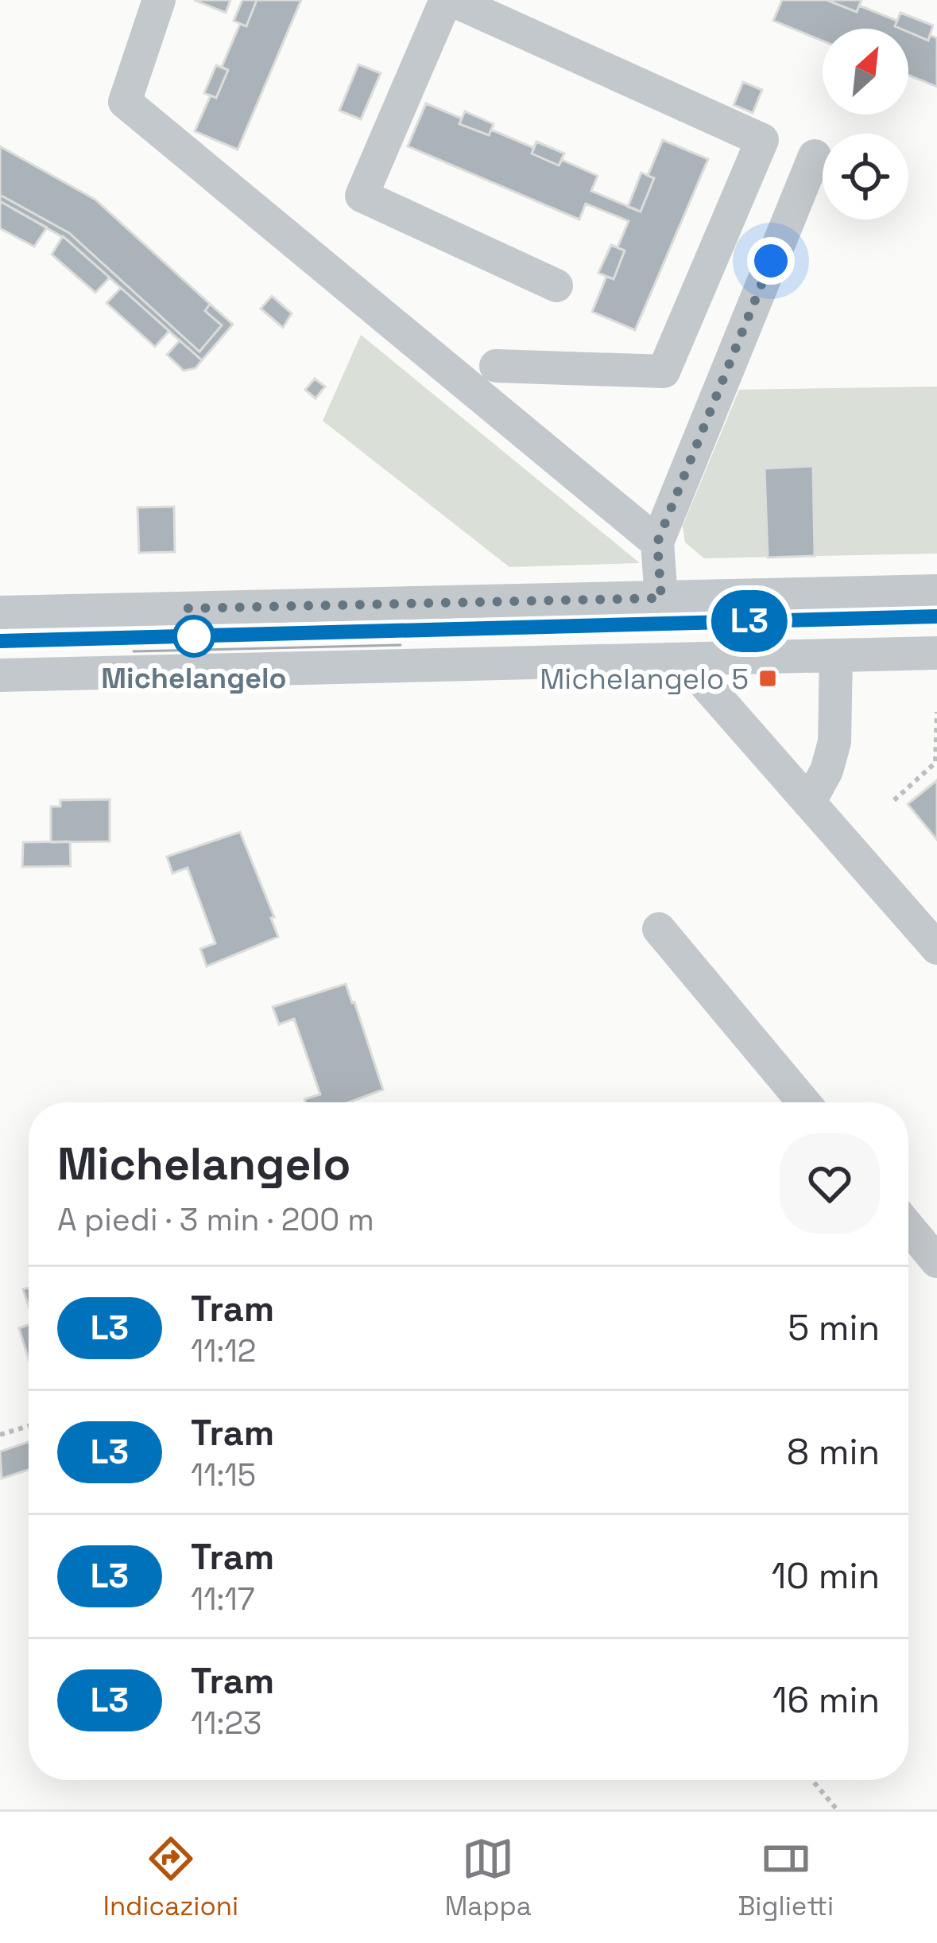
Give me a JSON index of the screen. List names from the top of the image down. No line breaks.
{"places":{"other":["Michelangelo"],"transit":["Michelangelo 5"]},"lines":["tram line L3"],"north":"top right","page":{"on_map":"L3","heading":["Michelangelo","A piedi · 3 min · 200 m"],"list":[{"mark":"L3","name":"Tram","note":"11:12","value":"5 min"},{"mark":"L3","name":"Tram","note":"11:15","value":"8 min"},{"mark":"L3","name":"Tram","note":"11:17","value":"10 min"},{"mark":"L3","name":"Tram","note":"11:23","value":"16 min"}],"tabs":["Indicazioni","Mappa","Biglietti"]}}
